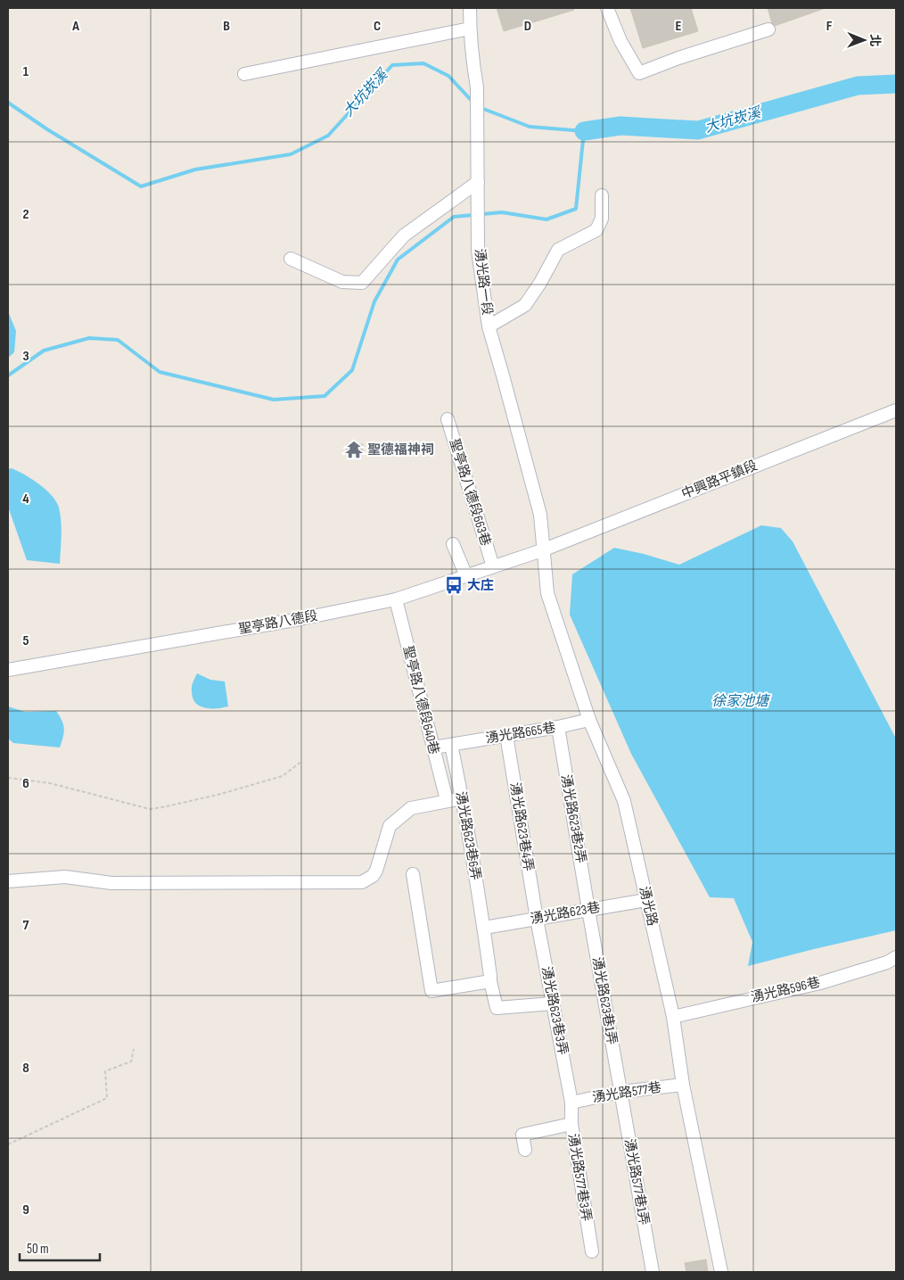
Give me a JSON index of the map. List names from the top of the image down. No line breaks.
{"streets":{"street":["湧光路一段","中興路平鎮段","聖亭路八德段663巷","聖亭路八德段","聖亭路八德段640巷","湧光路665巷","湧光路623巷2弄","湧光路623巷4弄","湧光路623巷6弄","湧光路","湧光路623巷","湧光路596巷","湧光路623巷1弄","湧光路623巷3弄","湧光路577巷","湧光路577巷3弄","湧光路577巷1弄"]},"crossings":[["湧光路一段","中興路平鎮段"],["湧光路一段","聖亭路八德段"],["湧光路一段","湧光路"],["中興路平鎮段","聖亭路八德段"],["中興路平鎮段","湧光路"],["聖亭路八德段663巷","聖亭路八德段"],["聖亭路八德段","聖亭路八德段640巷"],["聖亭路八德段","湧光路"],["聖亭路八德段640巷","湧光路665巷"],["湧光路665巷","湧光路623巷2弄"],["湧光路665巷","湧光路623巷4弄"],["湧光路665巷","湧光路623巷6弄"],["湧光路665巷","湧光路"],["湧光路623巷2弄","湧光路623巷"],["湧光路623巷2弄","湧光路623巷1弄"],["湧光路623巷4弄","湧光路623巷"],["湧光路623巷4弄","湧光路623巷3弄"],["湧光路623巷6弄","湧光路623巷"],["湧光路623巷6弄","湧光路623巷3弄"],["湧光路","湧光路623巷"],["湧光路","湧光路596巷"],["湧光路","湧光路577巷"],["湧光路623巷","湧光路623巷1弄"],["湧光路623巷","湧光路623巷3弄"],["湧光路623巷1弄","湧光路577巷"],["湧光路623巷1弄","湧光路577巷1弄"],["湧光路623巷3弄","湧光路577巷"],["湧光路623巷3弄","湧光路577巷3弄"],["湧光路577巷","湧光路577巷3弄"],["湧光路577巷","湧光路577巷1弄"]],"water":["大坑崁溪","徐家池塘"],"places":{"temple":["聖德福神祠"],"bus stop":["大庄"]},"scale_bar":"50 m","north":"right","grid":{"columns":["A","B","C","D","E","F"],"rows":["1","2","3","4","5","6","7","8","9"]}}
